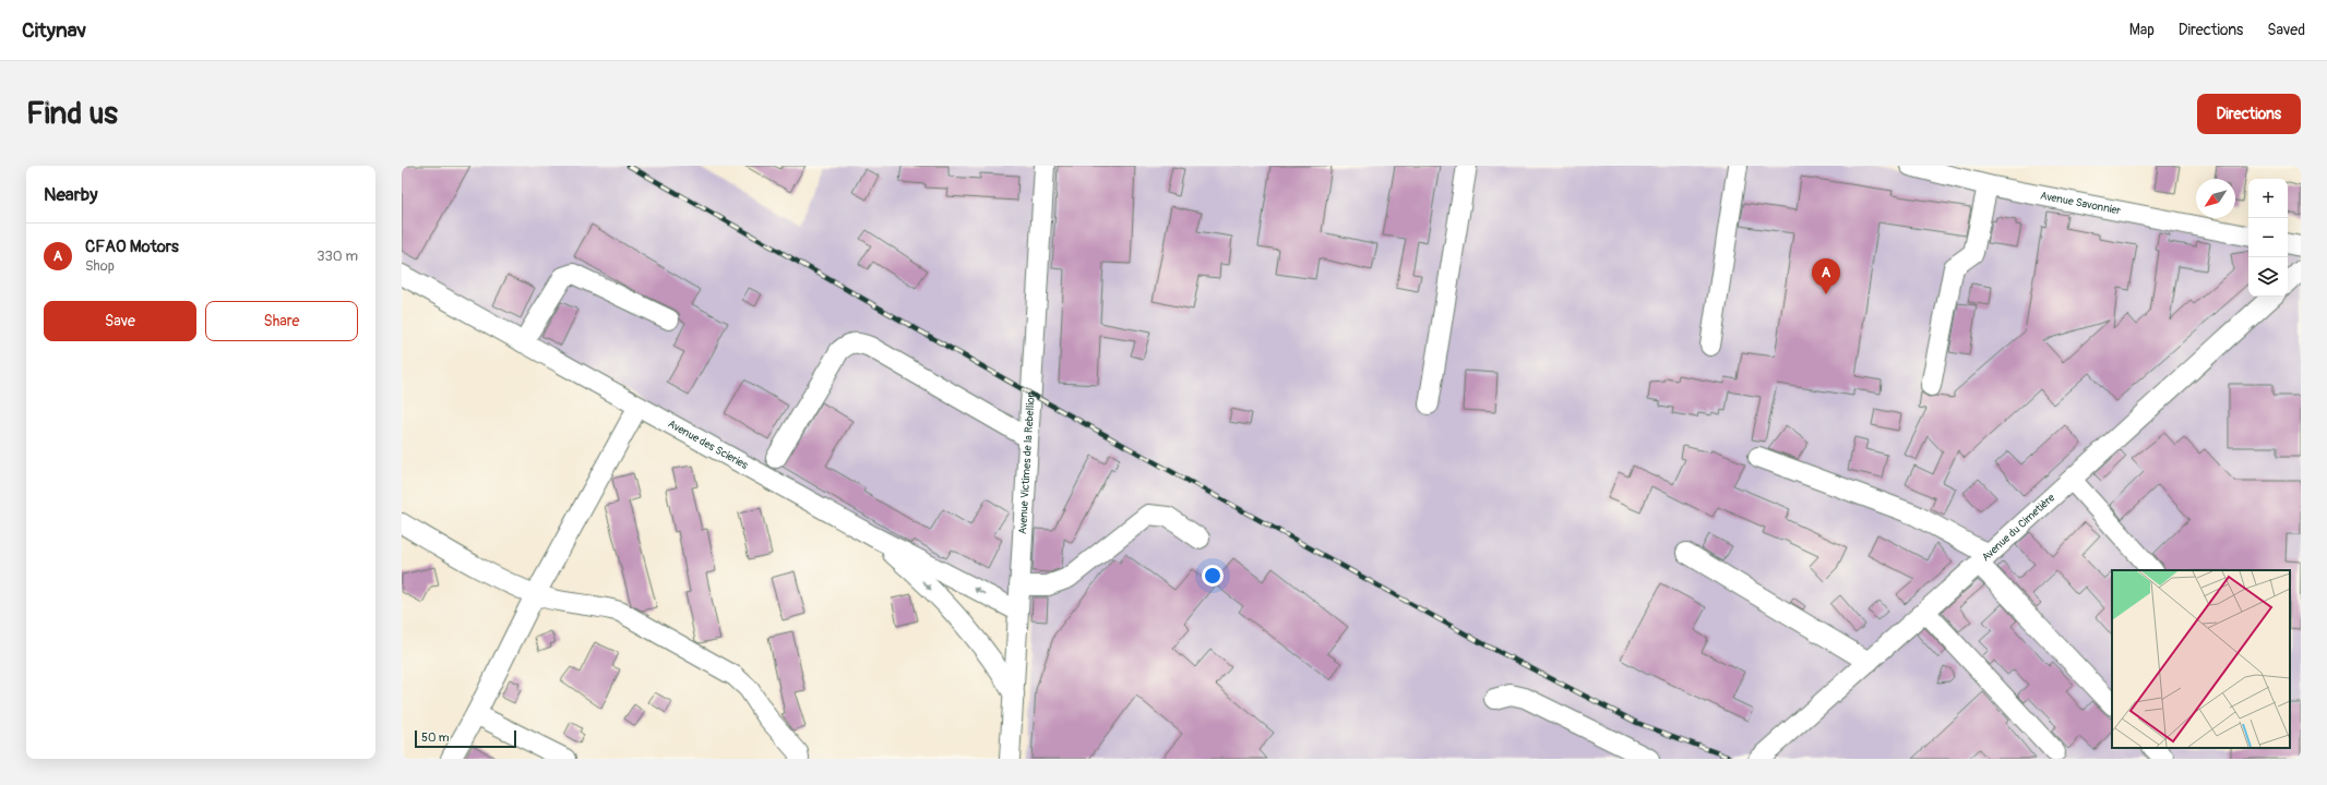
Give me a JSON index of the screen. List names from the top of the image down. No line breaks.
{"streets":{"street":["Avenue Savonnier","Avenue des Scieries","Avenue Victimes de la Rebellion","Avenue du Cimetière"]},"crossings":[["Avenue des Scieries","Avenue Victimes de la Rebellion"]],"scale_bar":"50 m","north":"bottom left","page":{"header":"Citynav","nav":["Map","Directions","Saved"],"buttons":["Directions",["Save","Share"]],"title":"Find us","heading":"Nearby","map_buttons":["+","−"],"list":[{"mark":"A","name":"CFAO Motors","note":"Shop","value":"330 m"}],"pins":"A","scale":"50 m"}}
